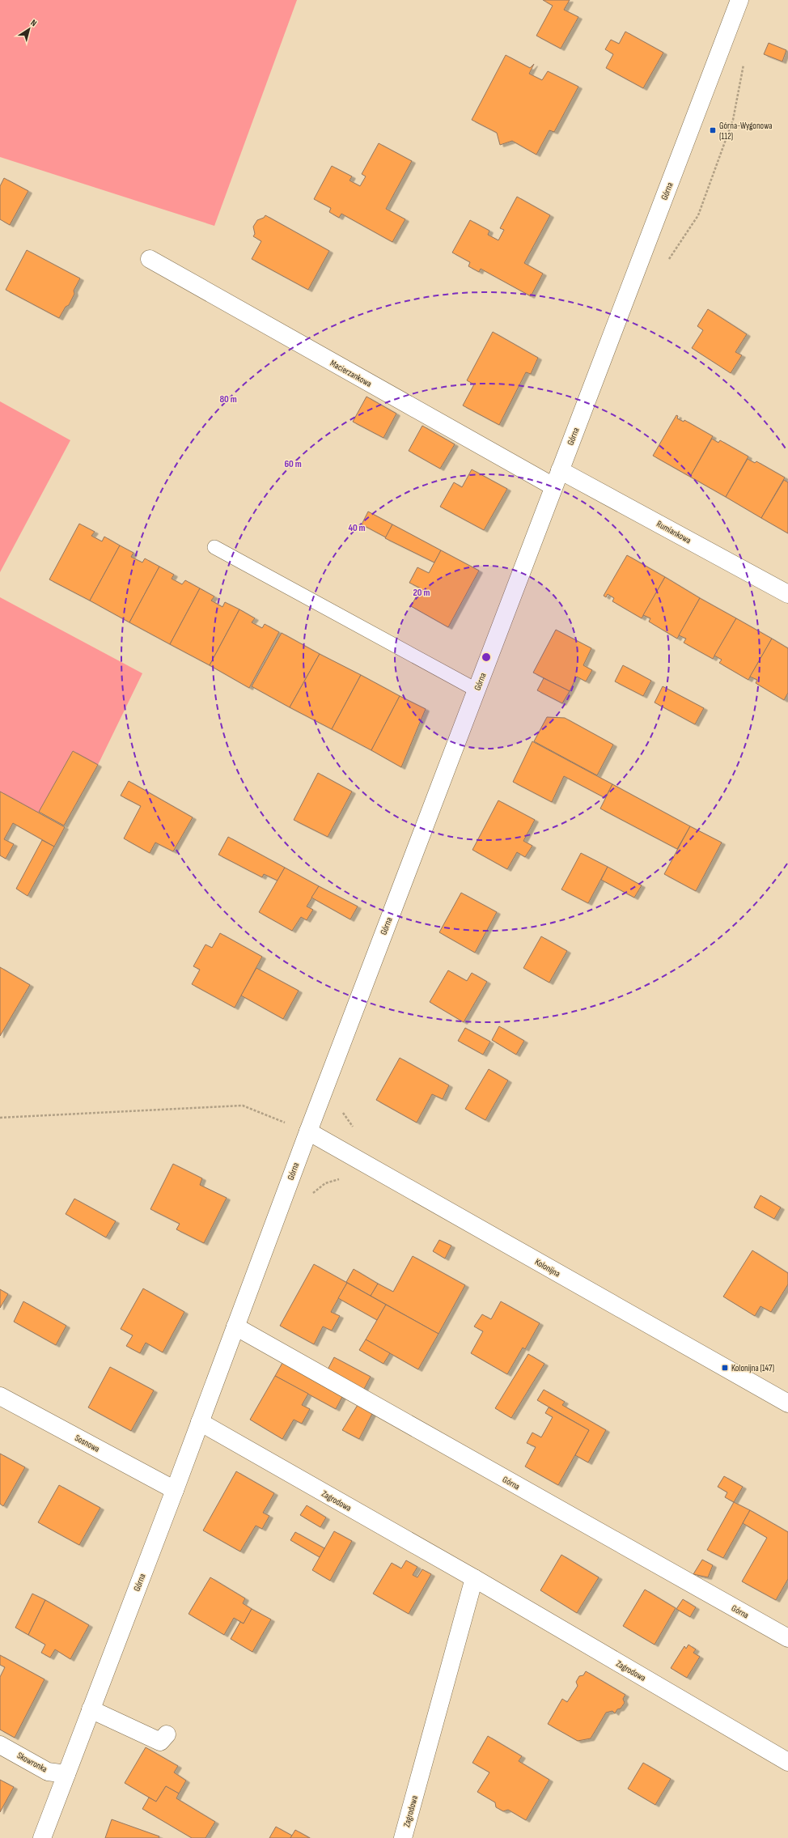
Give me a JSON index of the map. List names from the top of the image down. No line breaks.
{"streets":{"street":["Górna","Macierzankowa","Rumiankowa","Kolonijna","Sosnowa","Zagrodowa","Skowronka"]},"crossings":[["Górna","Macierzankowa"],["Górna","Rumiankowa"],["Górna","Kolonijna"],["Górna","Sosnowa"],["Górna","Zagrodowa"],["Górna","Skowronka"]],"places":{"transit":["Górna-Wygonowa (112)","Kolonijna (147)"]},"north":"top right","rings":["80 m","60 m","40 m","20 m"]}
